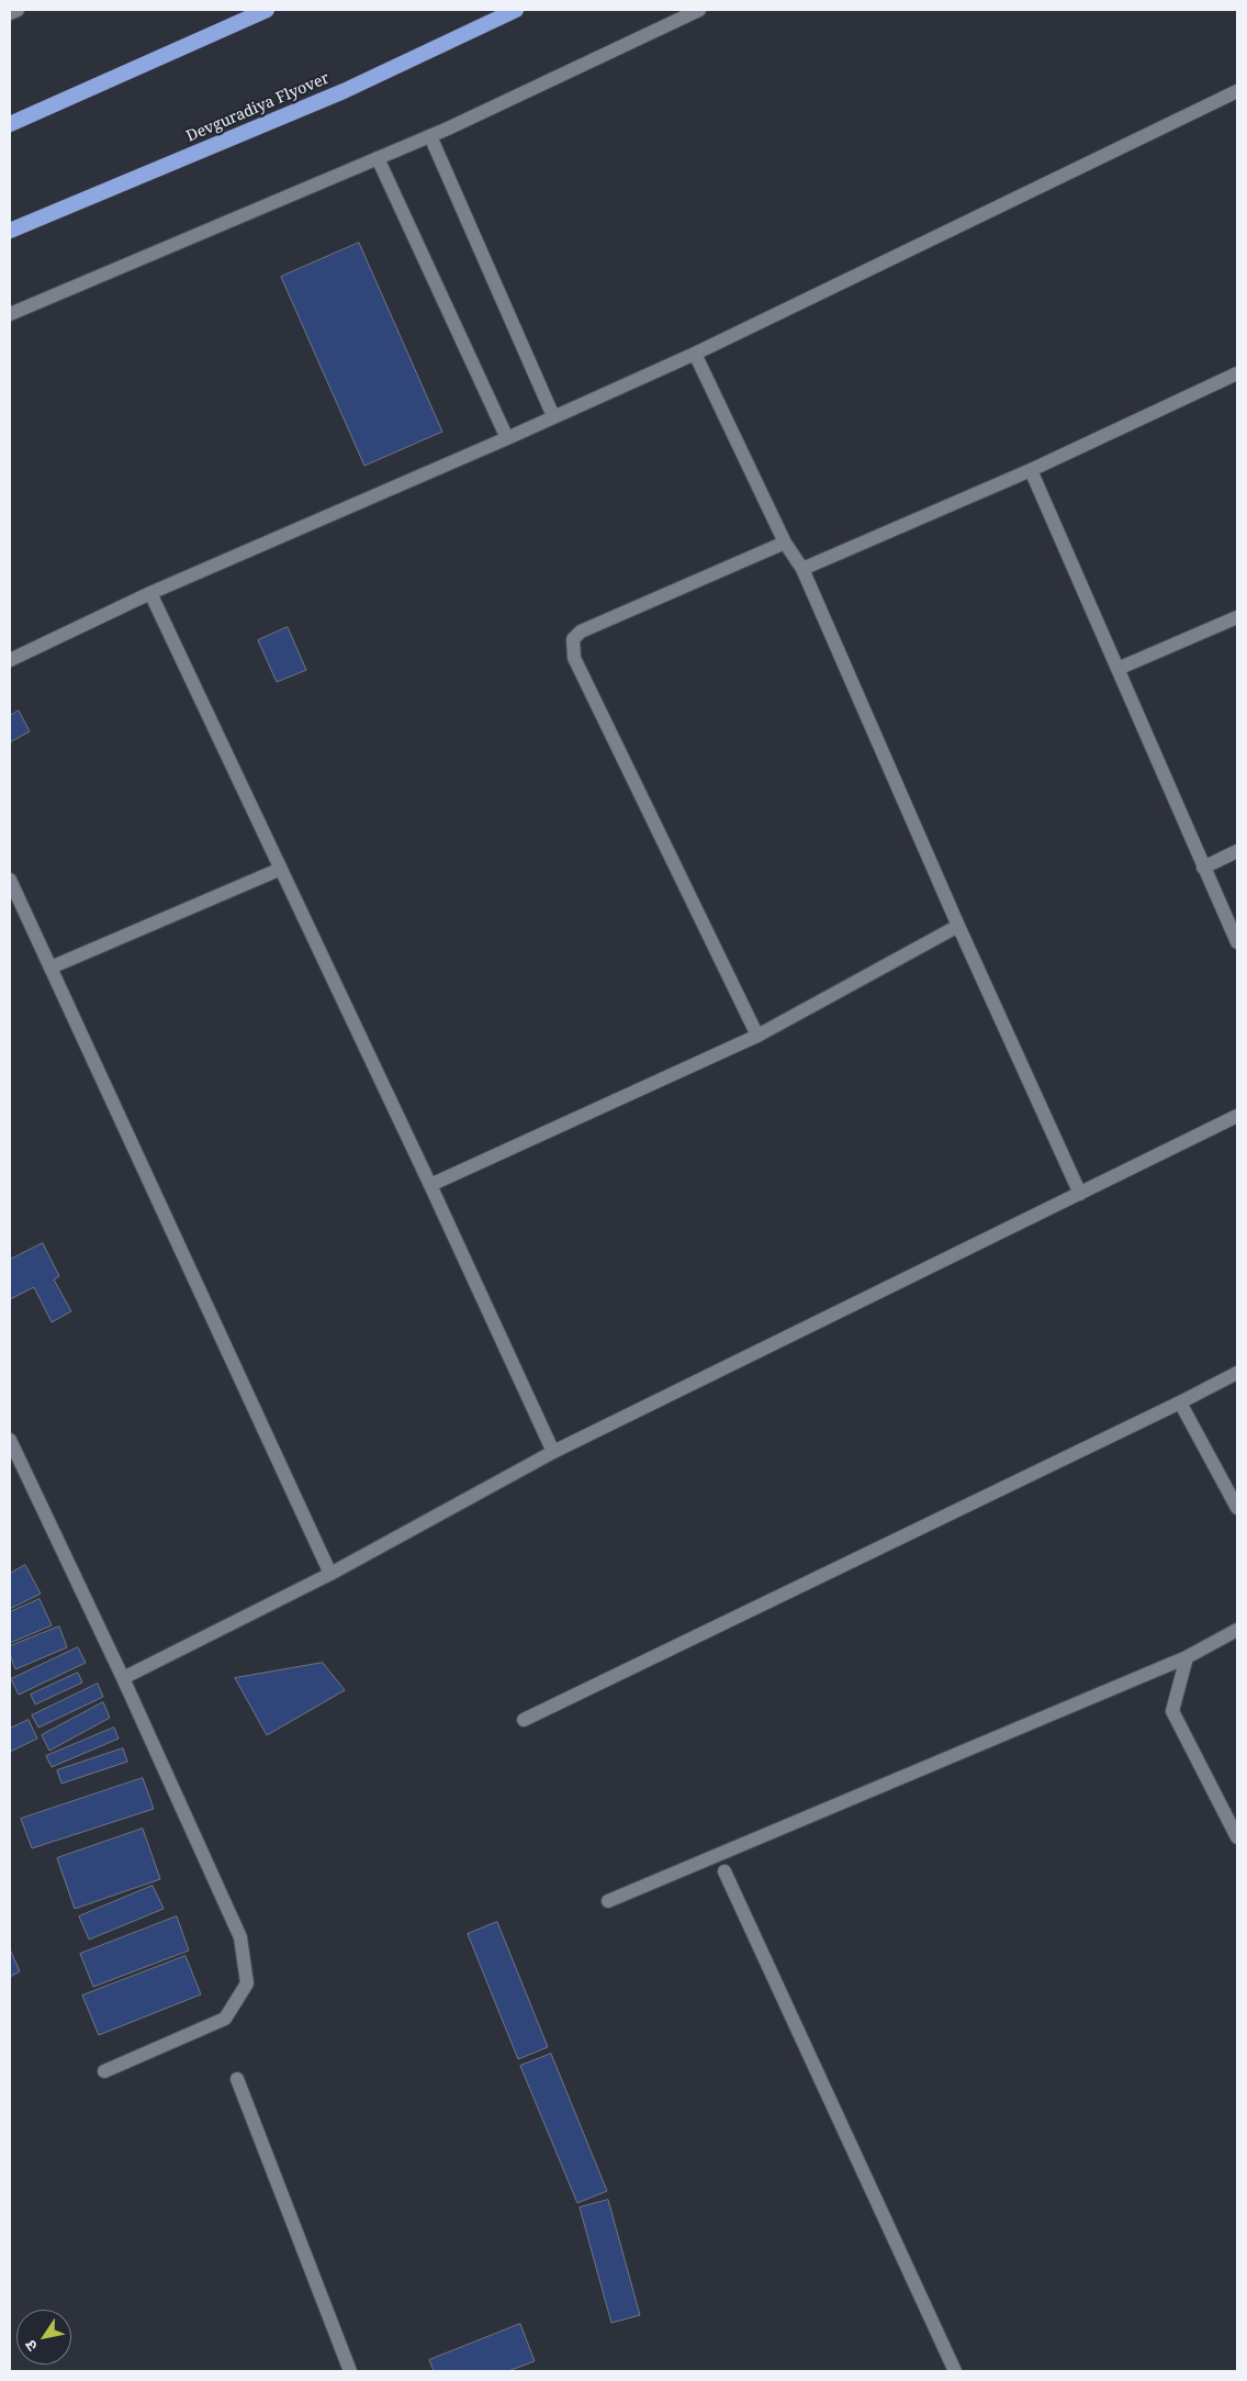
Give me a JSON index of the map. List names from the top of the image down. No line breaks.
{"streets":{"highway":["Devguradiya Flyover"]},"north":"bottom left"}
